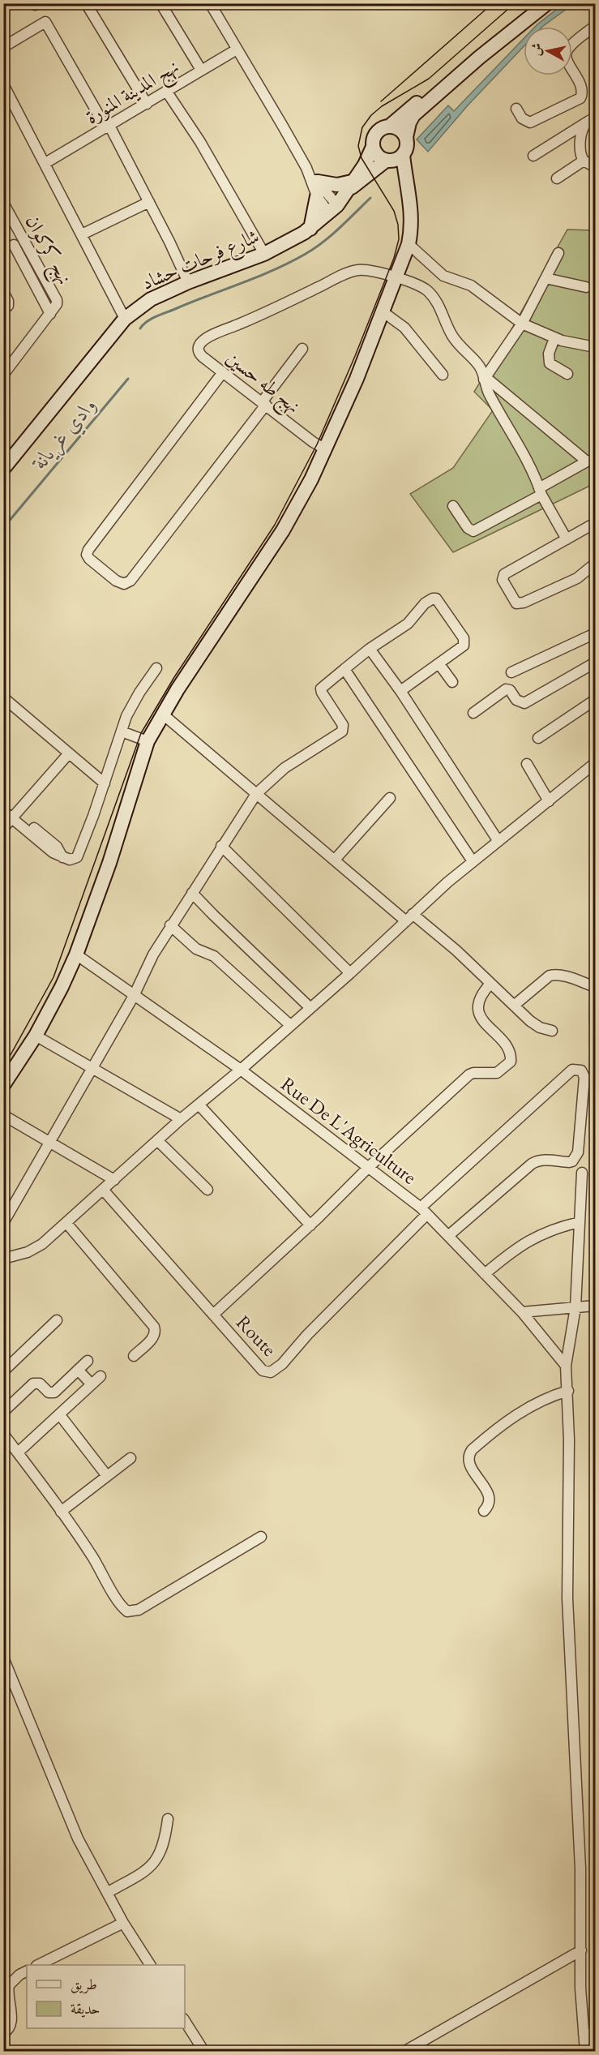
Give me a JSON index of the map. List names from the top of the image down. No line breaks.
{"streets":{"main road":["شارع فرحات حشاد"],"street":["نهج المدينة المنورة","نهج كركوان","نهج طه حسين","Rue De L'Agriculture","Route"]},"crossings":[["Rue De L'Agriculture","Route"]],"water":["وادي غريانة"],"legend":["طريق","حديقة"],"north":"left"}
